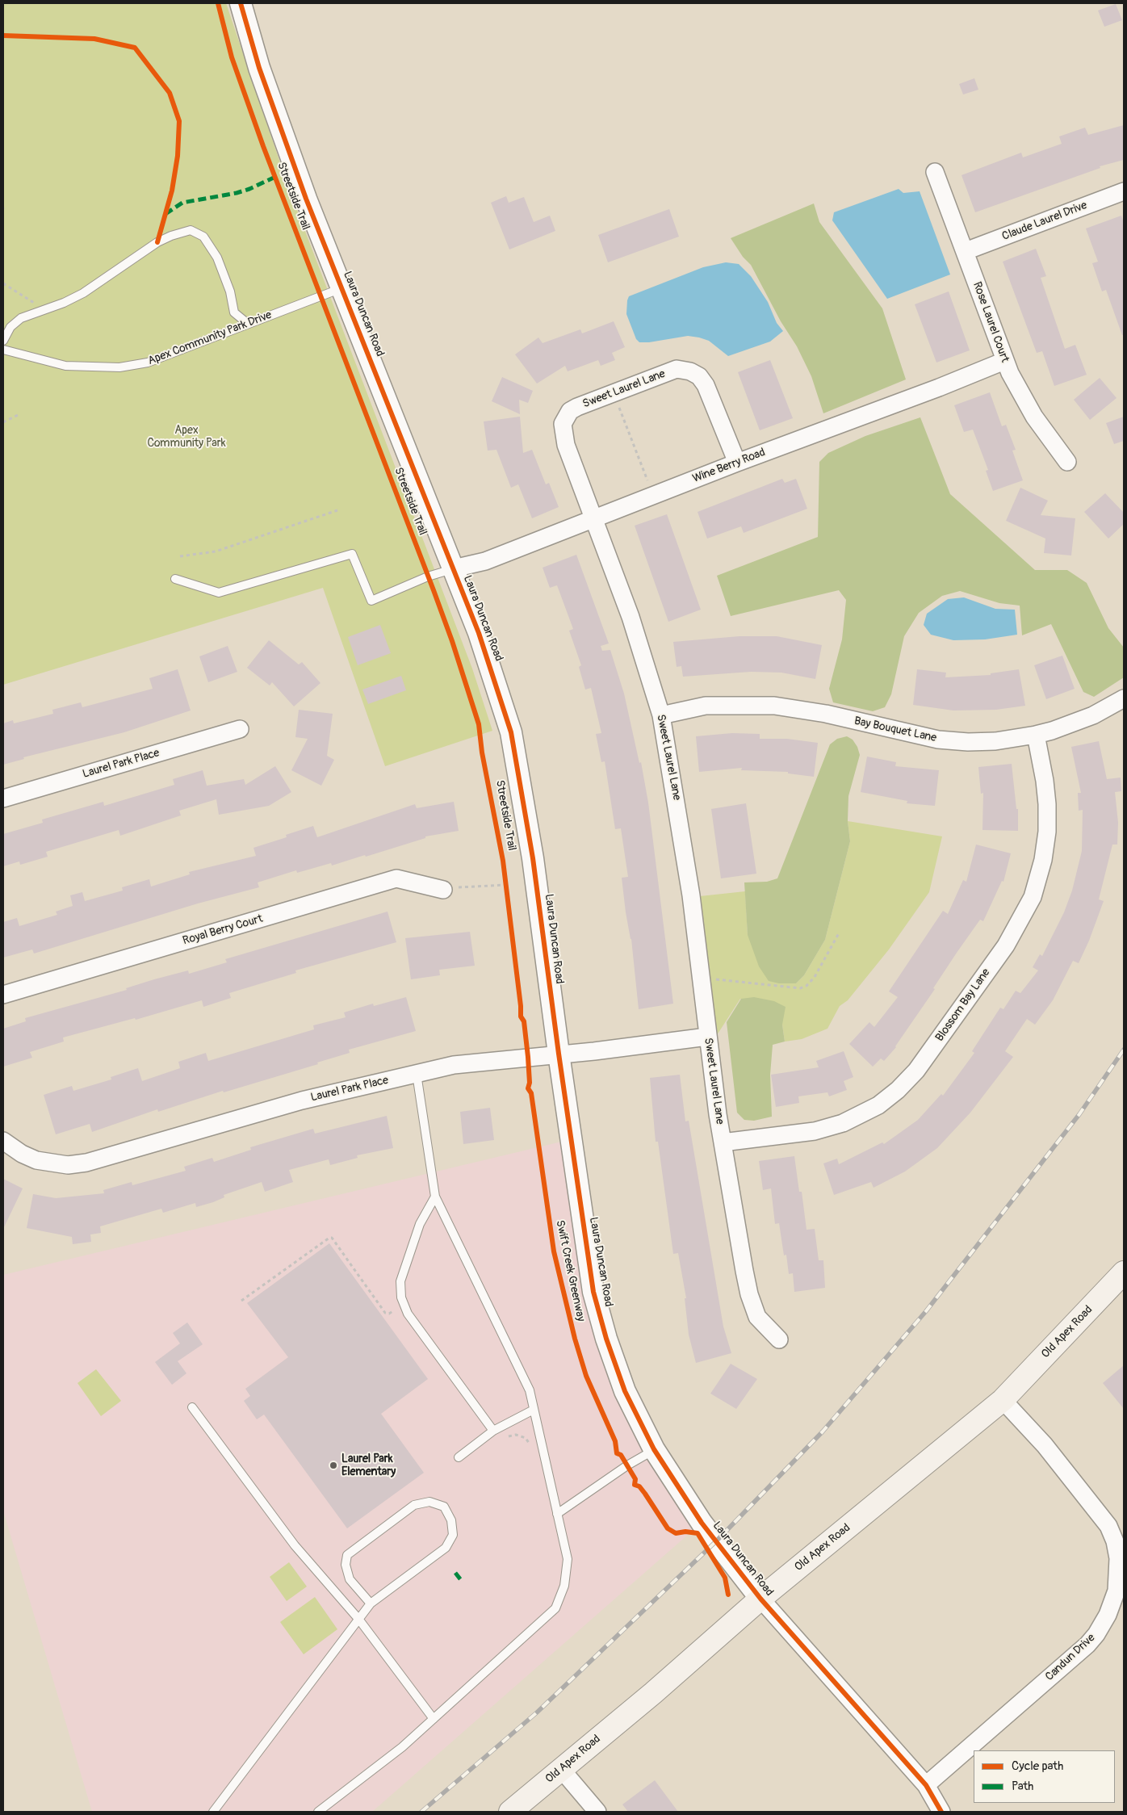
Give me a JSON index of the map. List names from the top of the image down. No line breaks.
{"streets":{"main road":["Old Apex Road"],"street":["Claude Laurel Drive","Laura Duncan Road","Rose Laurel Court","Sweet Laurel Lane","Wine Berry Road","Bay Bouquet Lane","Laurel Park Place","Royal Berry Court","Blossom Bay Lane","Candun Drive"],"lane":["Apex Community Park Drive"],"cycle path":["Streetside Trail"]},"crossings":[["Claude Laurel Drive","Rose Laurel Court"],["Laura Duncan Road","Apex Community Park Drive"],["Laura Duncan Road","Wine Berry Road"],["Laura Duncan Road","Laurel Park Place"],["Laura Duncan Road","Old Apex Road"],["Laura Duncan Road","Candun Drive"],["Rose Laurel Court","Wine Berry Road"],["Sweet Laurel Lane","Wine Berry Road"],["Sweet Laurel Lane","Bay Bouquet Lane"],["Sweet Laurel Lane","Laurel Park Place"],["Sweet Laurel Lane","Blossom Bay Lane"],["Bay Bouquet Lane","Blossom Bay Lane"],["Old Apex Road","Candun Drive"]],"parks":["Apex Community Park"],"places":["Laurel Park Elementary"],"legend":["Cycle path","Path"]}
